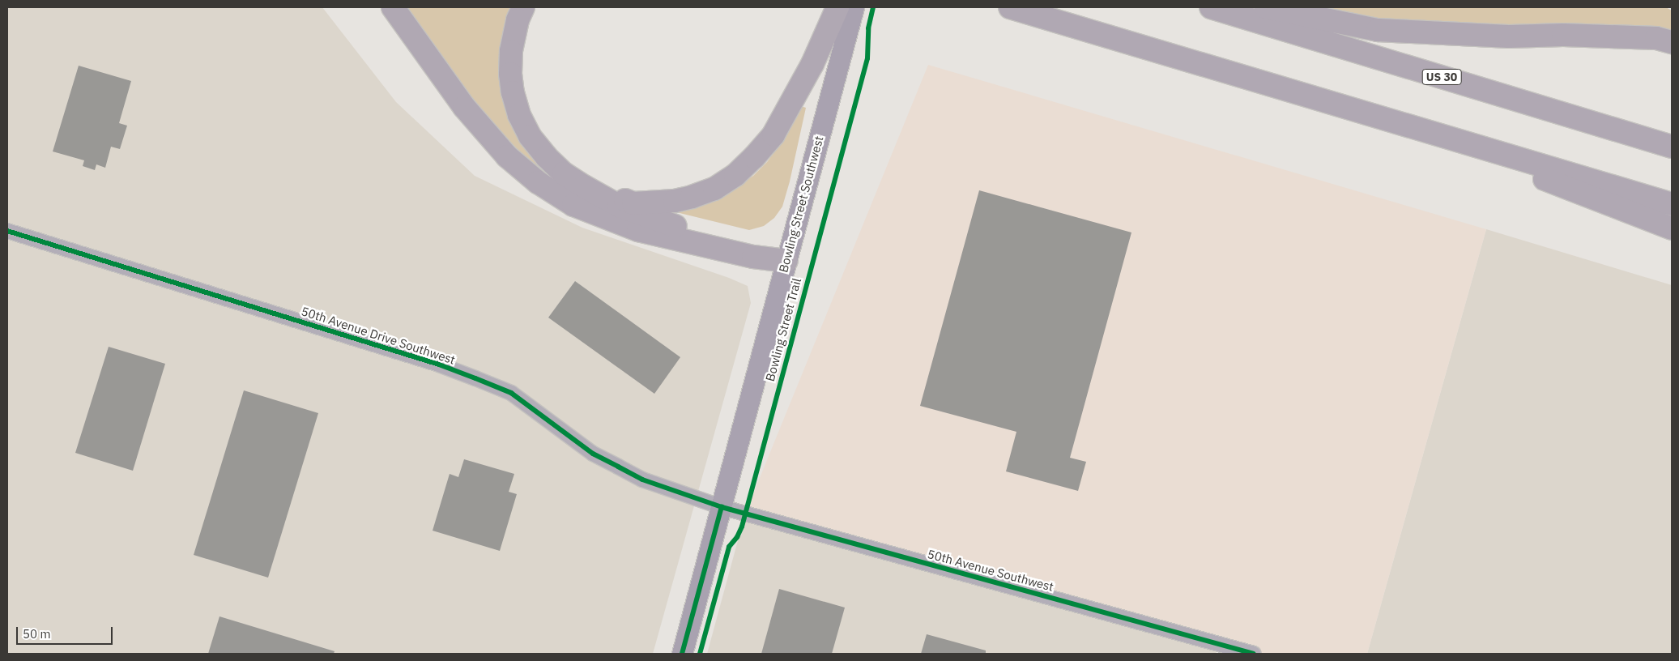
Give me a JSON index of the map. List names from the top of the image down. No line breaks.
{"streets":{"highway":["US 30"],"main road":["Bowling Street Southwest"],"street":["50th Avenue Drive Southwest","50th Avenue Southwest"],"cycle path":["Bowling Street Trail"]},"crossings":[["Bowling Street Southwest","50th Avenue Drive Southwest"],["Bowling Street Southwest","50th Avenue Southwest"],["50th Avenue Drive Southwest","50th Avenue Southwest"]],"scale_bar":"50 m"}
